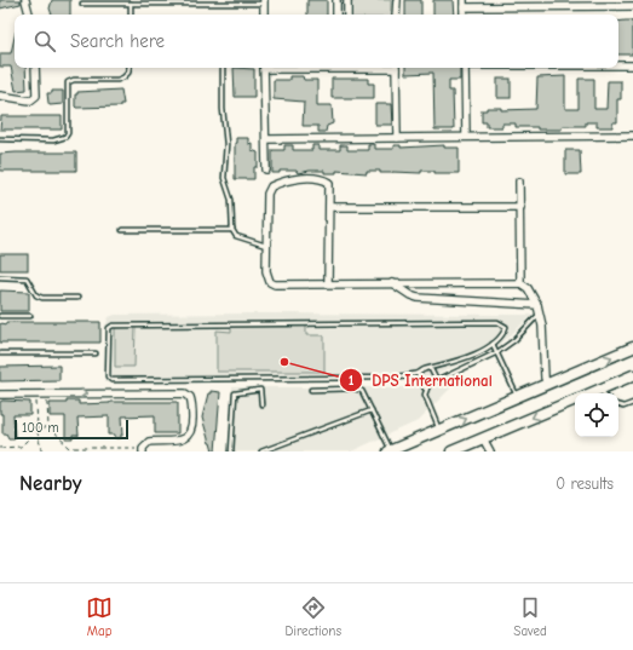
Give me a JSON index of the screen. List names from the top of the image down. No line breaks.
{"places":["DPS International"],"scale_bar":"100 m","page":{"search":"Search here","scale":"100 m","heading":["Nearby","0 results"],"nav":["Map","Directions","Saved"]}}
